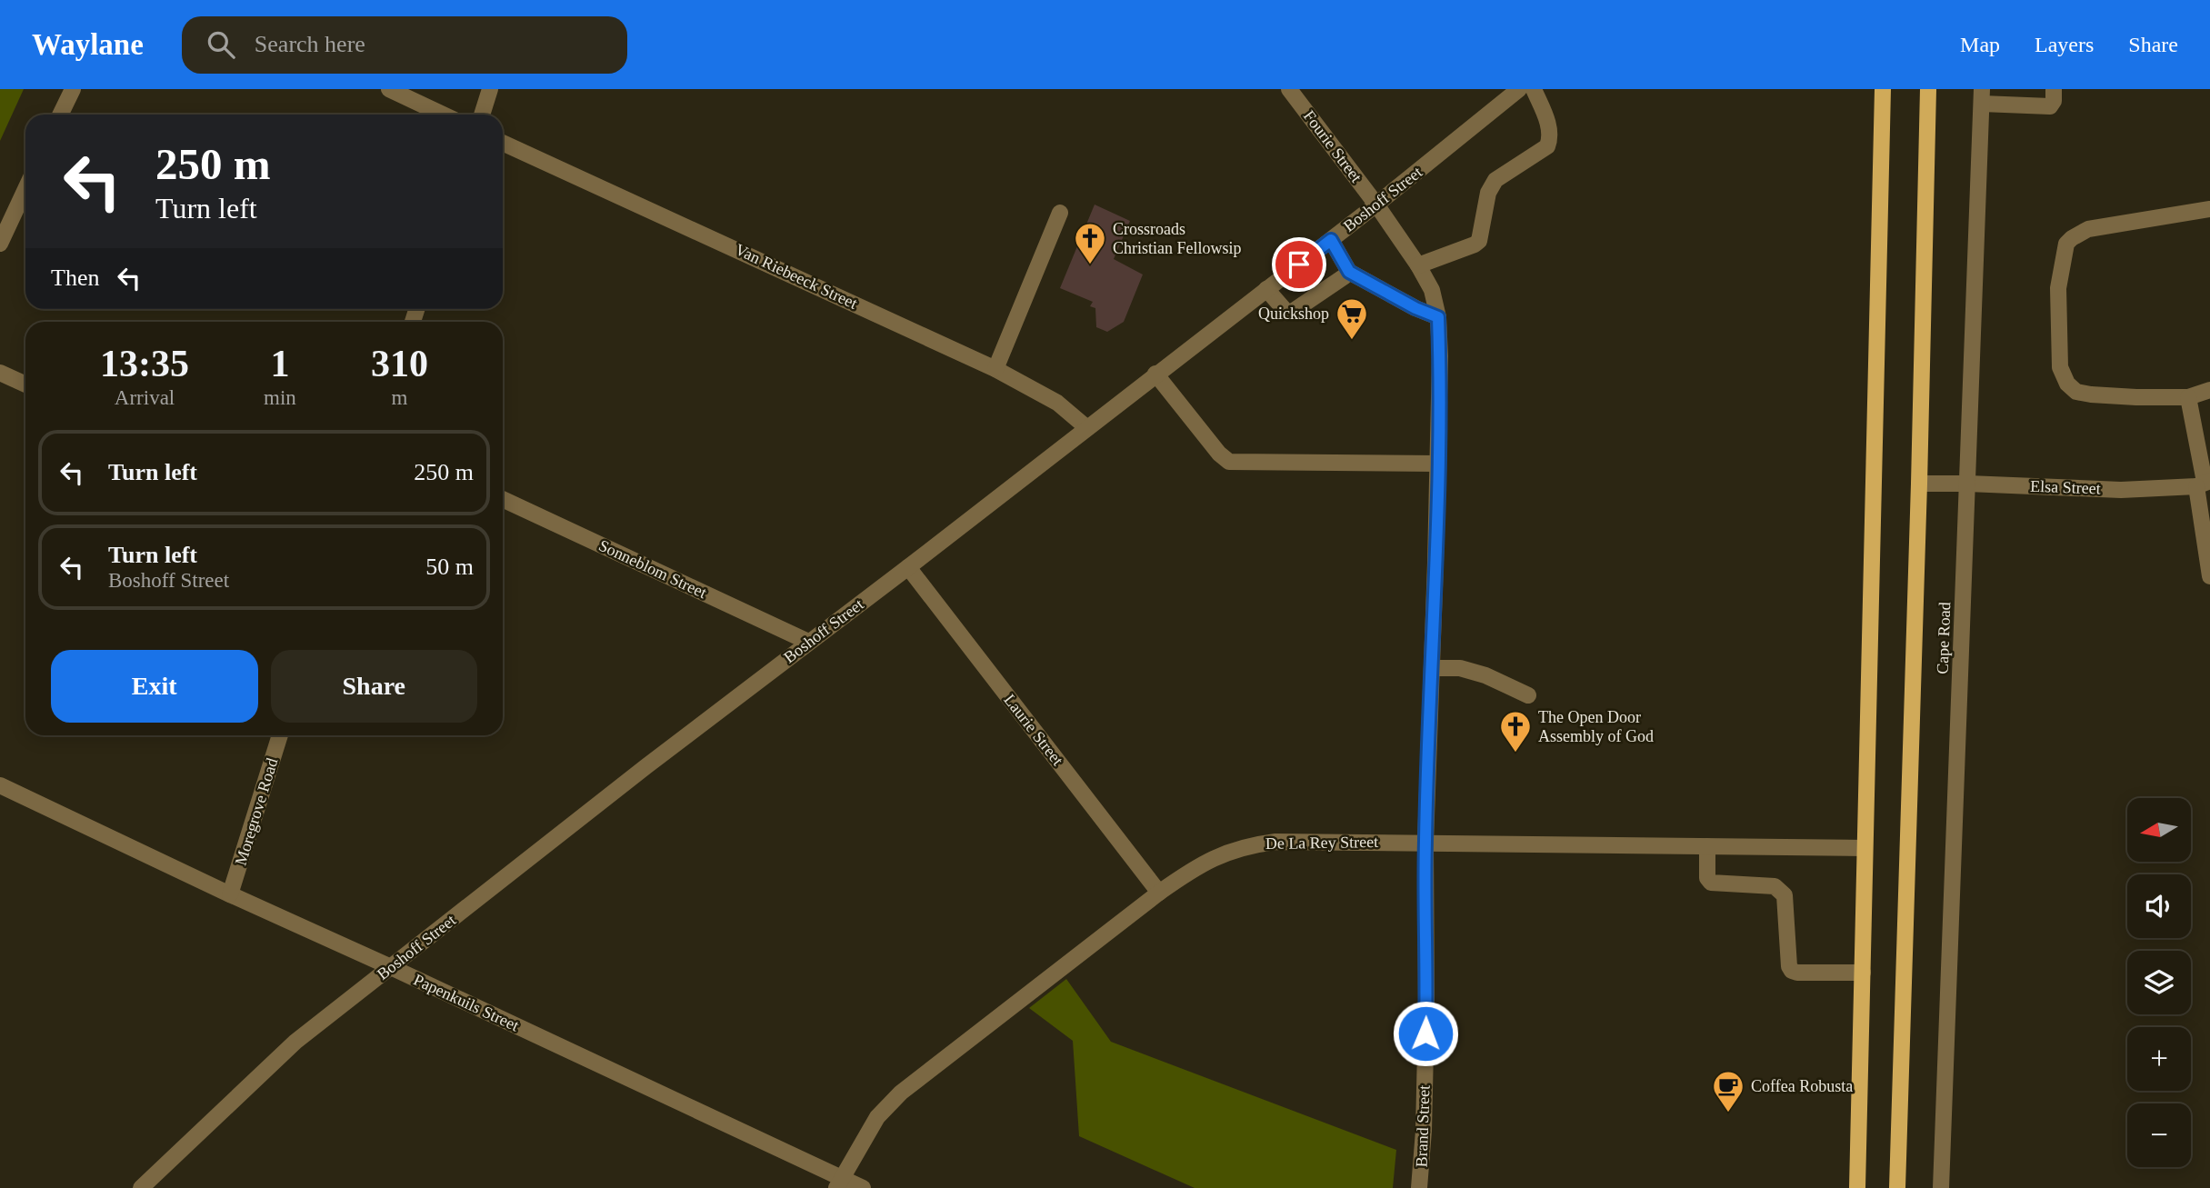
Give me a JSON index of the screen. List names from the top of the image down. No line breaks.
{"streets":{"main road":["Cape Road"],"street":["Fourie Street","Boshoff Street","Van Riebeeck Street","Elsa Street","Sonneblom Street","Laurie Street","Moregrove Road","De La Rey Street","Papenkuils Street","Brand Street"]},"crossings":[["Fourie Street","Boshoff Street"],["Fourie Street","Brand Street"],["Boshoff Street","Van Riebeeck Street"],["Boshoff Street","Sonneblom Street"],["Boshoff Street","Laurie Street"],["Boshoff Street","Papenkuils Street"],["Boshoff Street","Brand Street"],["Elsa Street","Cape Road"],["Laurie Street","De La Rey Street"],["Moregrove Road","Papenkuils Street"],["De La Rey Street","Papenkuils Street"],["De La Rey Street","Brand Street"]],"places":{"church":["Crossroads Christian Fellowsip","The Open Door Assembly of God"],"supermarket":["Quickshop"],"cafe":["Coffea Robusta"]},"north":"left","page":{"header":"Waylane","search":"Search here","nav":["Map","Layers","Share"],"turn":["250 m","Turn left"],"then":"Then","eta":["13:35","Arrival","1","min","310","m"],"list":[{"name":"Turn left","value":"250 m"},{"name":"Turn left","note":"Boshoff Street","value":"50 m"}],"buttons":["Exit","Share"],"map_buttons":["+","−"]}}
